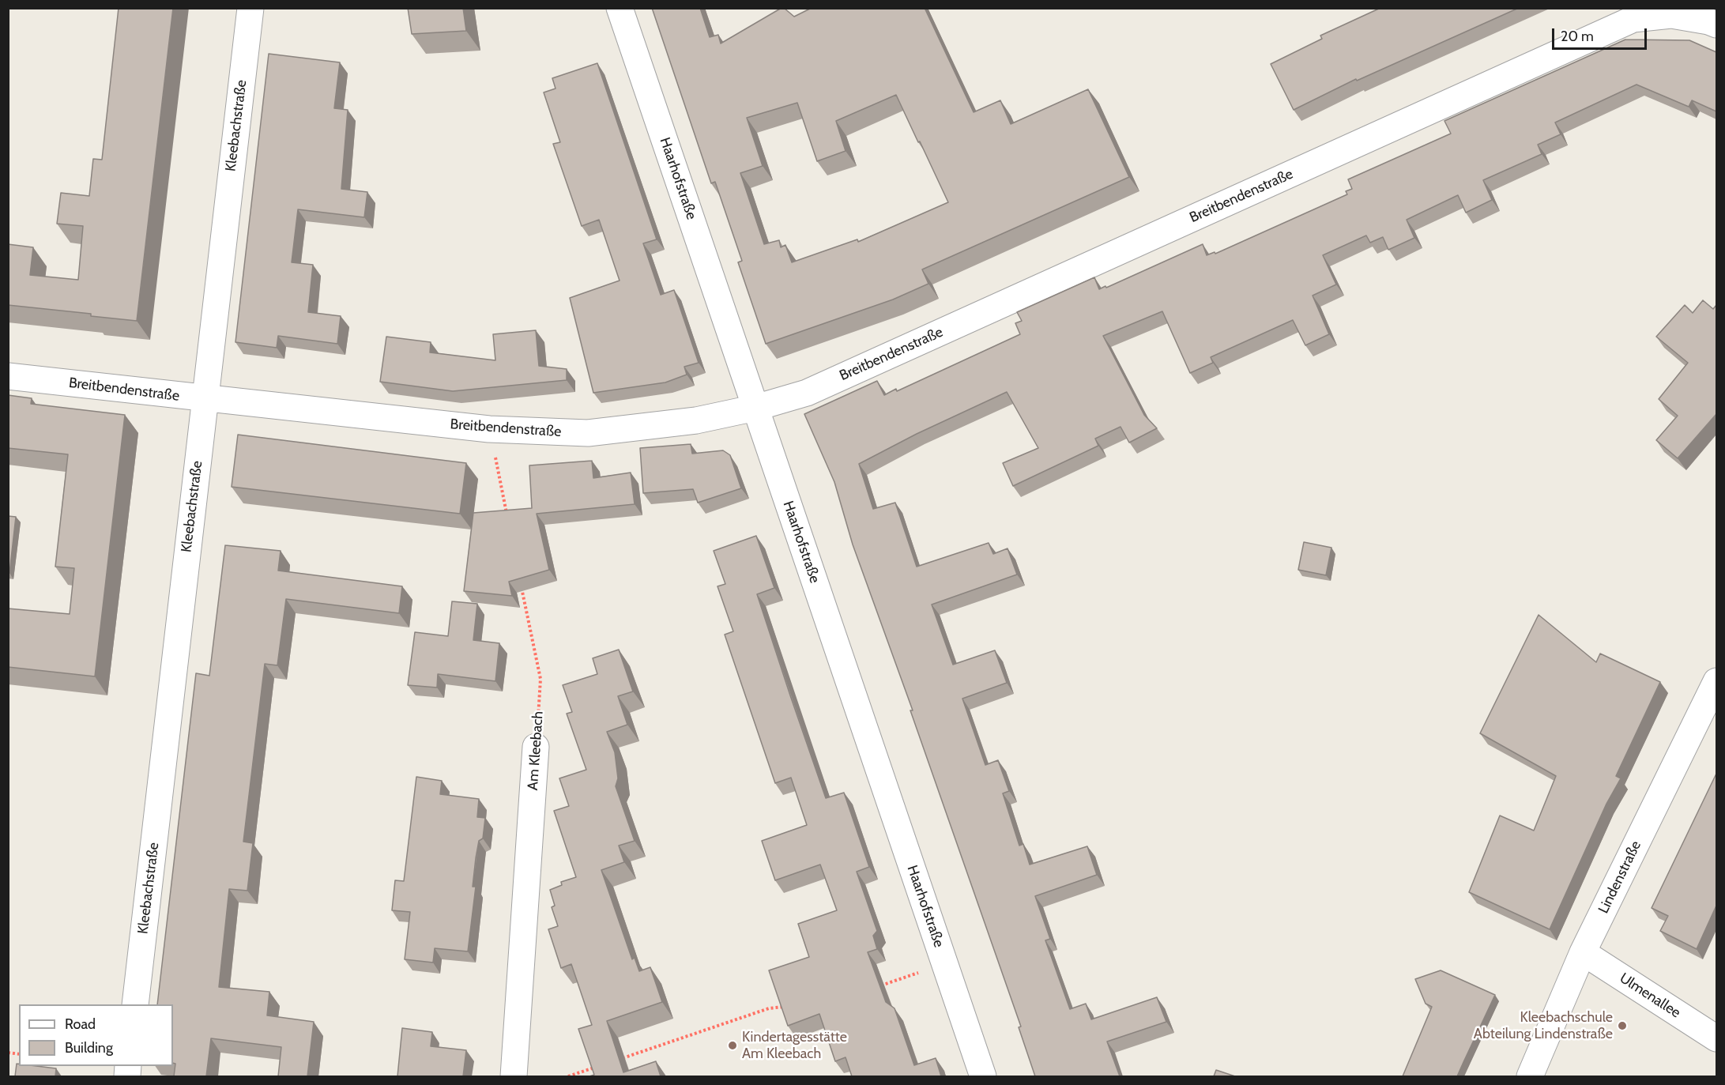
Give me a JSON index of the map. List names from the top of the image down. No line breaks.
{"streets":{"street":["Kleebachstraße","Haarhofstraße","Breitbendenstraße","Am Kleebach","Lindenstraße","Ulmenallee"]},"crossings":[["Kleebachstraße","Breitbendenstraße"],["Haarhofstraße","Breitbendenstraße"],["Lindenstraße","Ulmenallee"]],"places":["Kleebachschule Abteilung Lindenstraße","Kindertagesstätte Am Kleebach"],"legend":["Road","Building"],"scale_bar":"20 m"}
